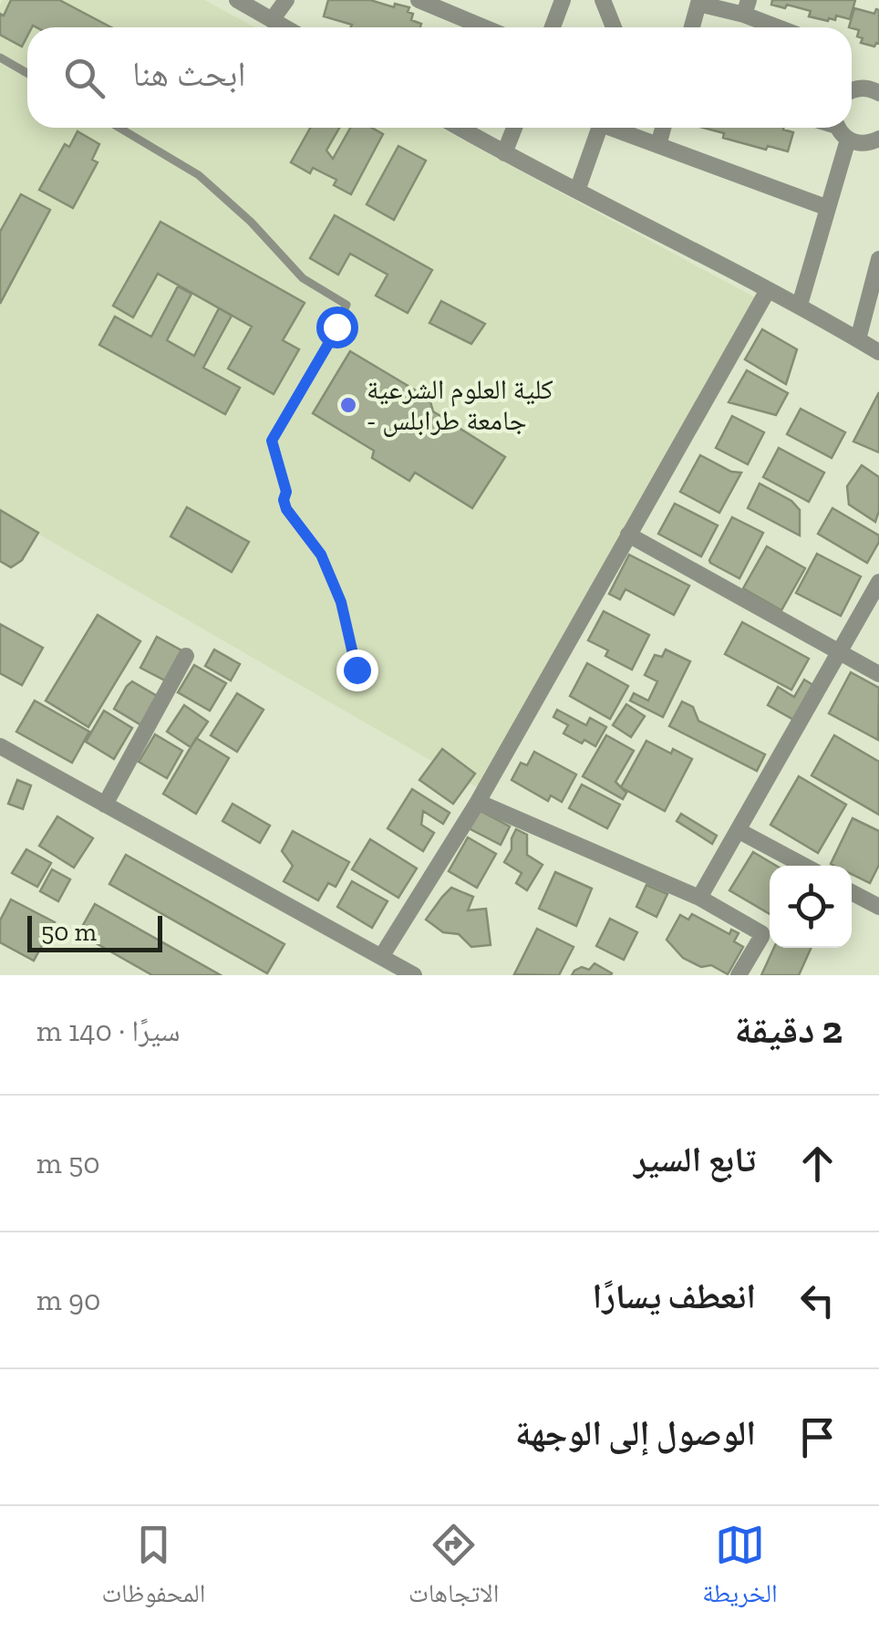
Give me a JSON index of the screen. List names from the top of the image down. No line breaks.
{"places":["كلية العلوم الشرعية - جامعة طرابلس"],"scale_bar":"50 m","page":{"search":"ابحث هنا","scale":"50 m","heading":["2 دقيقة","سيرًا · 140 m"],"list":[["تابع السير","50 m"],["انعطف يسارًا","90 m"],"الوصول إلى الوجهة"],"nav":["الخريطة","الاتجاهات","المحفوظات"]}}
